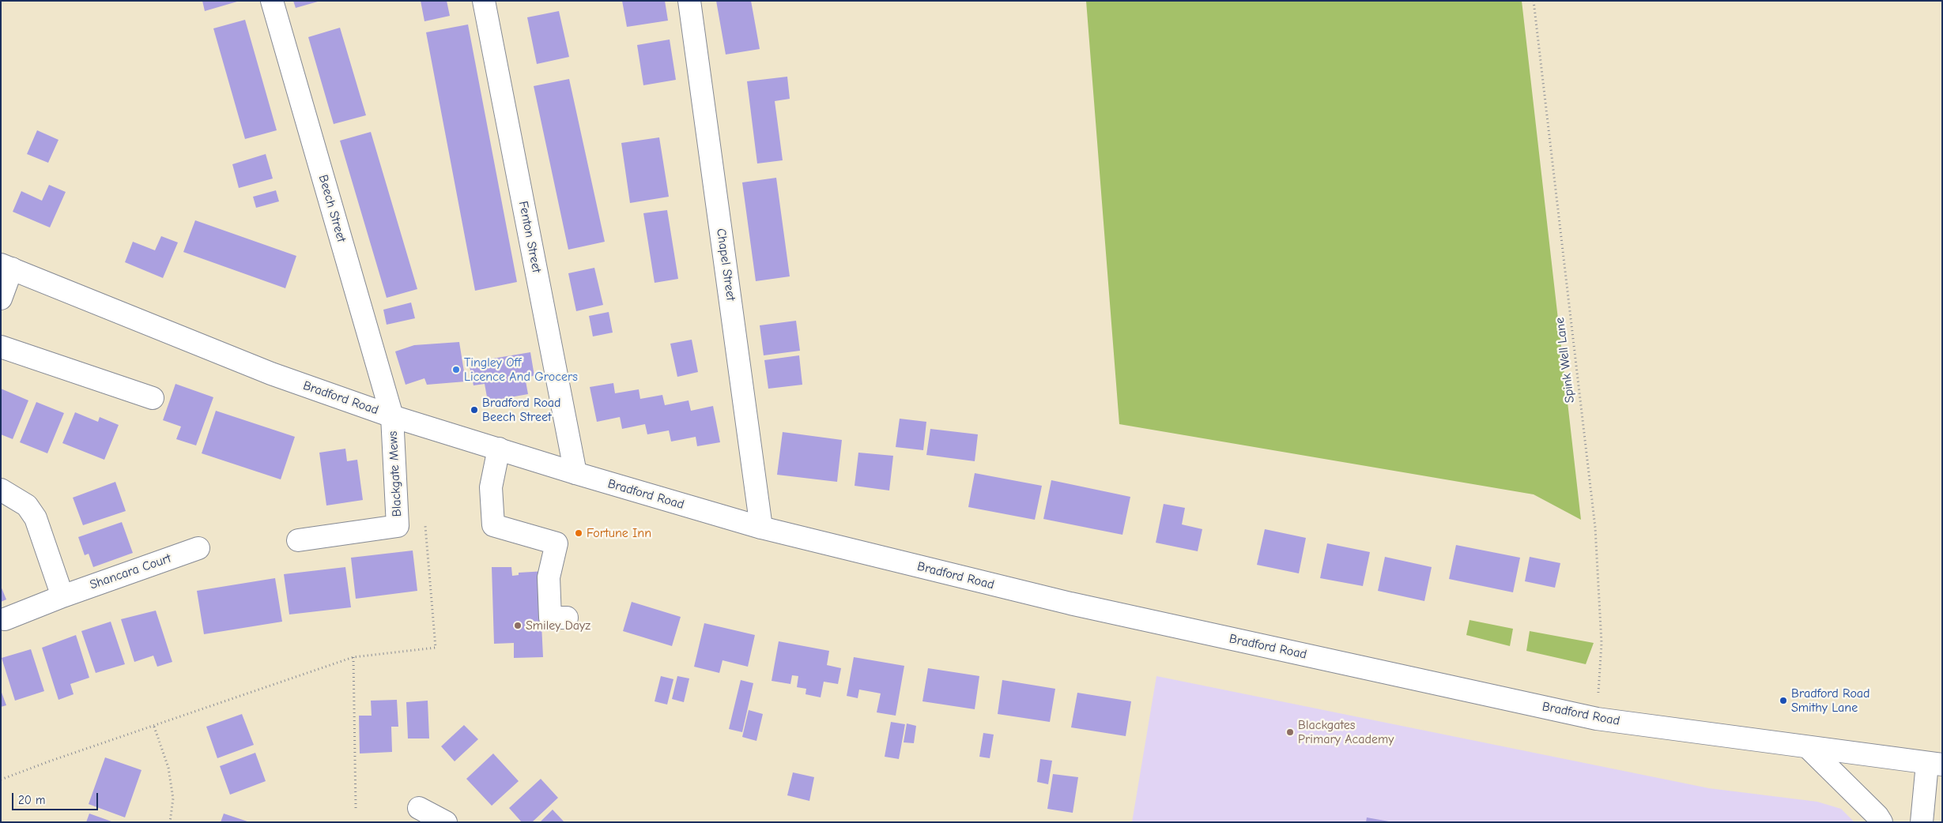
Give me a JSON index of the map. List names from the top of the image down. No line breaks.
{"streets":{"street":["Beech Street","Fenton Street","Chapel Street","Bradford Road","Blackgate Mews","Shancara Court"],"path":["Spink Well Lane"]},"crossings":[["Beech Street","Bradford Road"],["Beech Street","Blackgate Mews"],["Fenton Street","Bradford Road"],["Chapel Street","Bradford Road"],["Spink Well Lane","Bradford Road"],["Bradford Road","Blackgate Mews"]],"places":["Tingley Off Licence And Grocers","Bradford Road Beech Street","Fortune Inn","Smiley Dayz","Bradford Road Smithy Lane","Blackgates Primary Academy"],"scale_bar":"20 m"}
